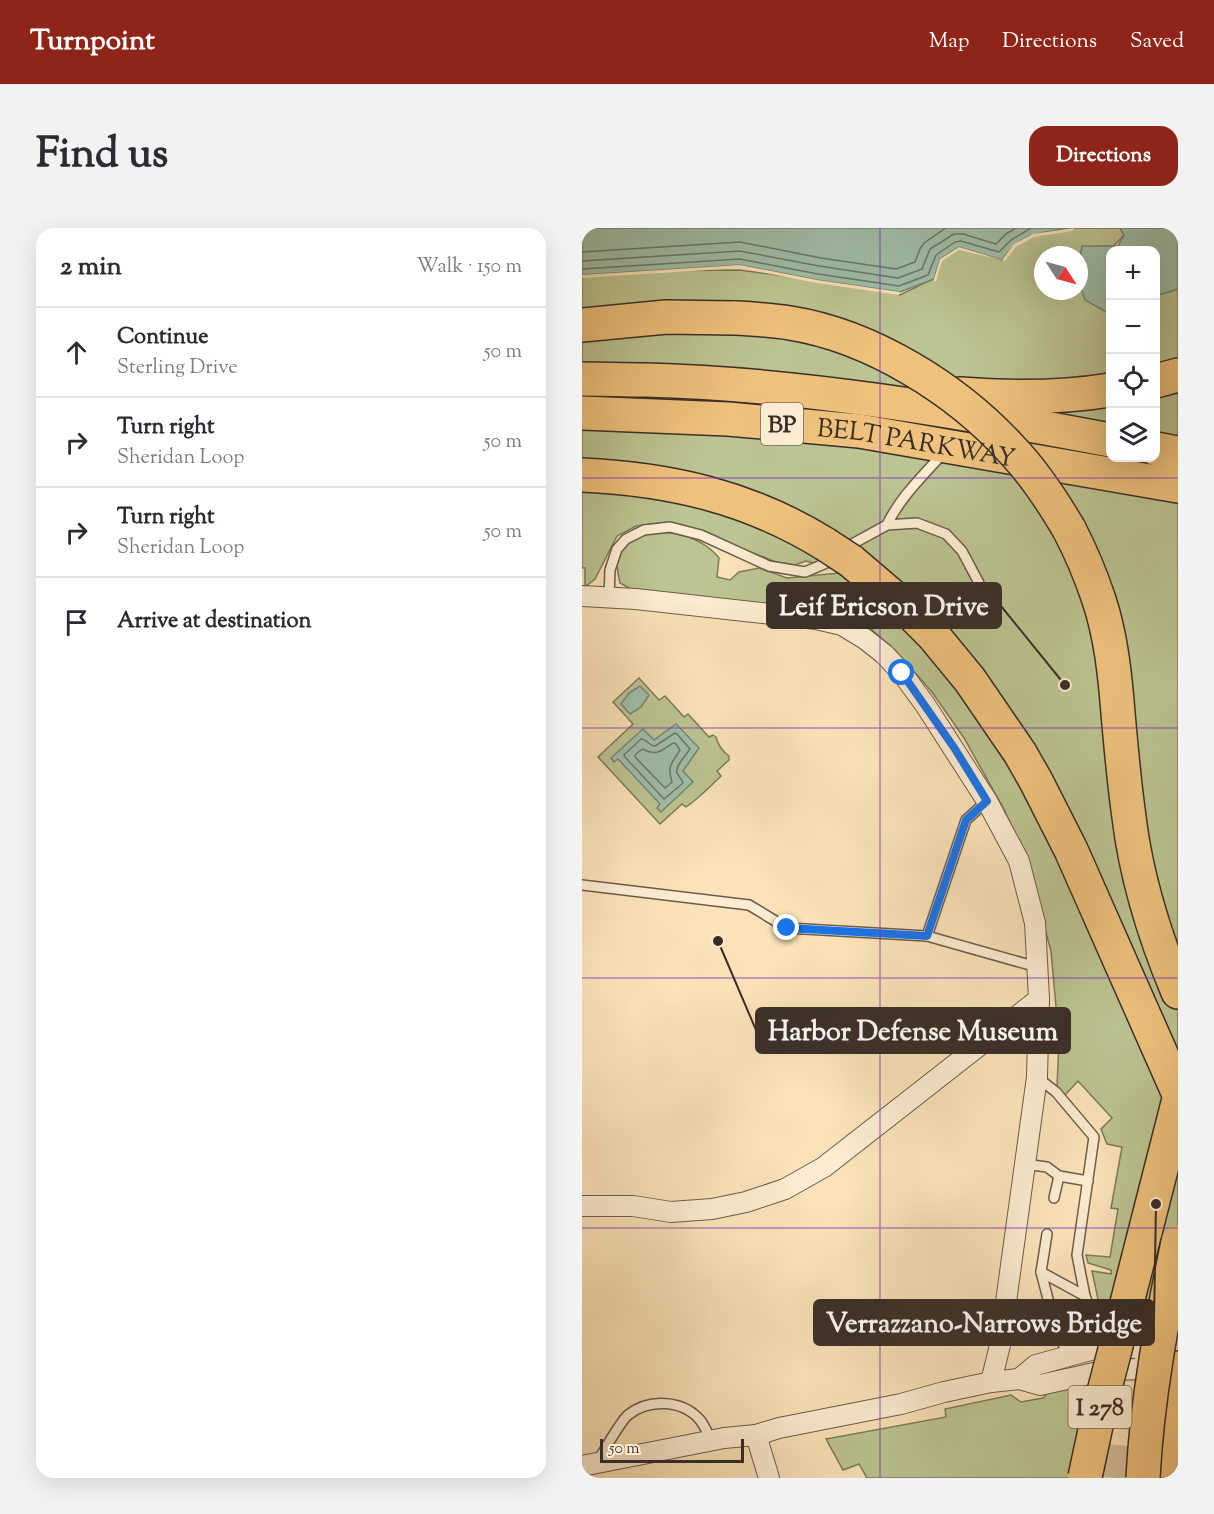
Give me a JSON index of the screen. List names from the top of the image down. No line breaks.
{"streets":{"highway":["BP","BELT PARKWAY","I 278"]},"places":["Leif Ericson Drive","Harbor Defense Museum","Verrazzano-Narrows Bridge"],"scale_bar":"50 m","north":"bottom right","page":{"header":"Turnpoint","nav":["Map","Directions","Saved"],"title":"Find us","buttons":"Directions","heading":["2 min","Walk · 150 m"],"map_buttons":["+","−"],"list":[["Continue","Sterling Drive","50 m"],["Turn right","Sheridan Loop","50 m"],["Turn right","Sheridan Loop","50 m"],"Arrive at destination"],"scale":"50 m"}}
